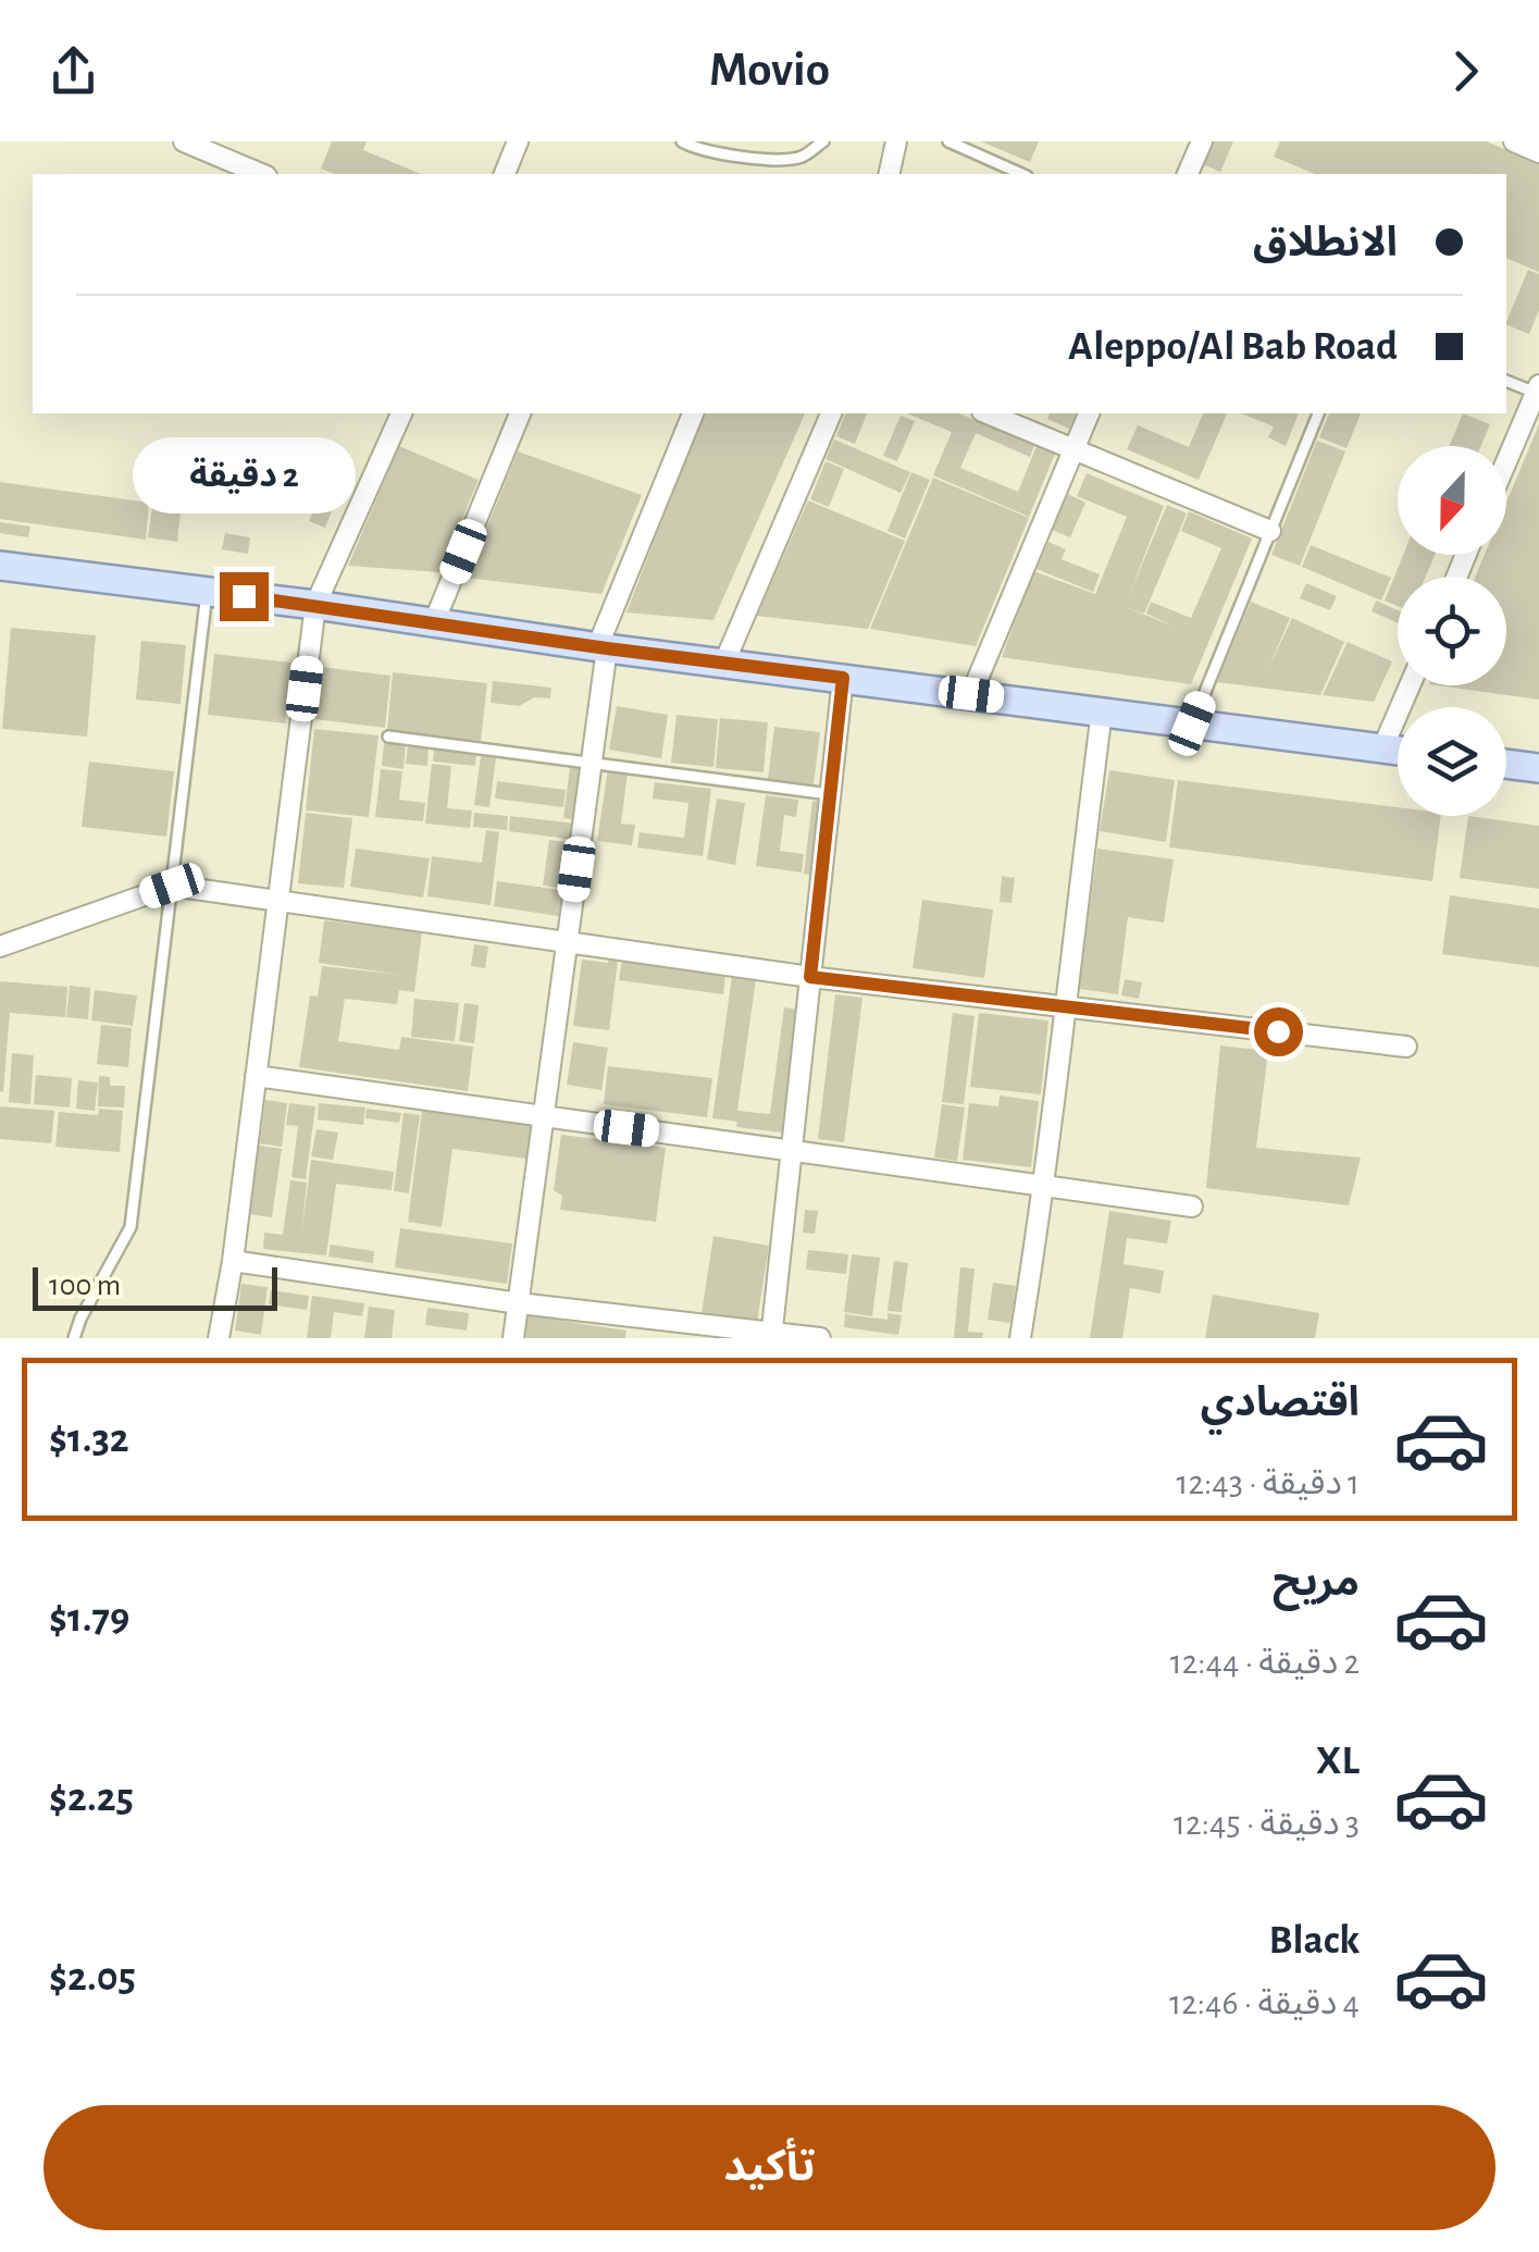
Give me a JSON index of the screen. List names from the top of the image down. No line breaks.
{"scale_bar":"100 m","north":"bottom","page":{"header":"Movio","banner":["الانطلاق","Aleppo/Al Bab Road"],"bubble":"2 دقيقة","scale":"100 m","list":[{"name":"اقتصادي","note":"1 دقيقة · 12:43","value":"$1.32"},{"name":"مريح","note":"2 دقيقة · 12:44","value":"$1.79"},{"name":"XL","note":"3 دقيقة · 12:45","value":"$2.25"},{"name":"Black","note":"4 دقيقة · 12:46","value":"$2.05"}],"buttons":"تأكيد"}}
